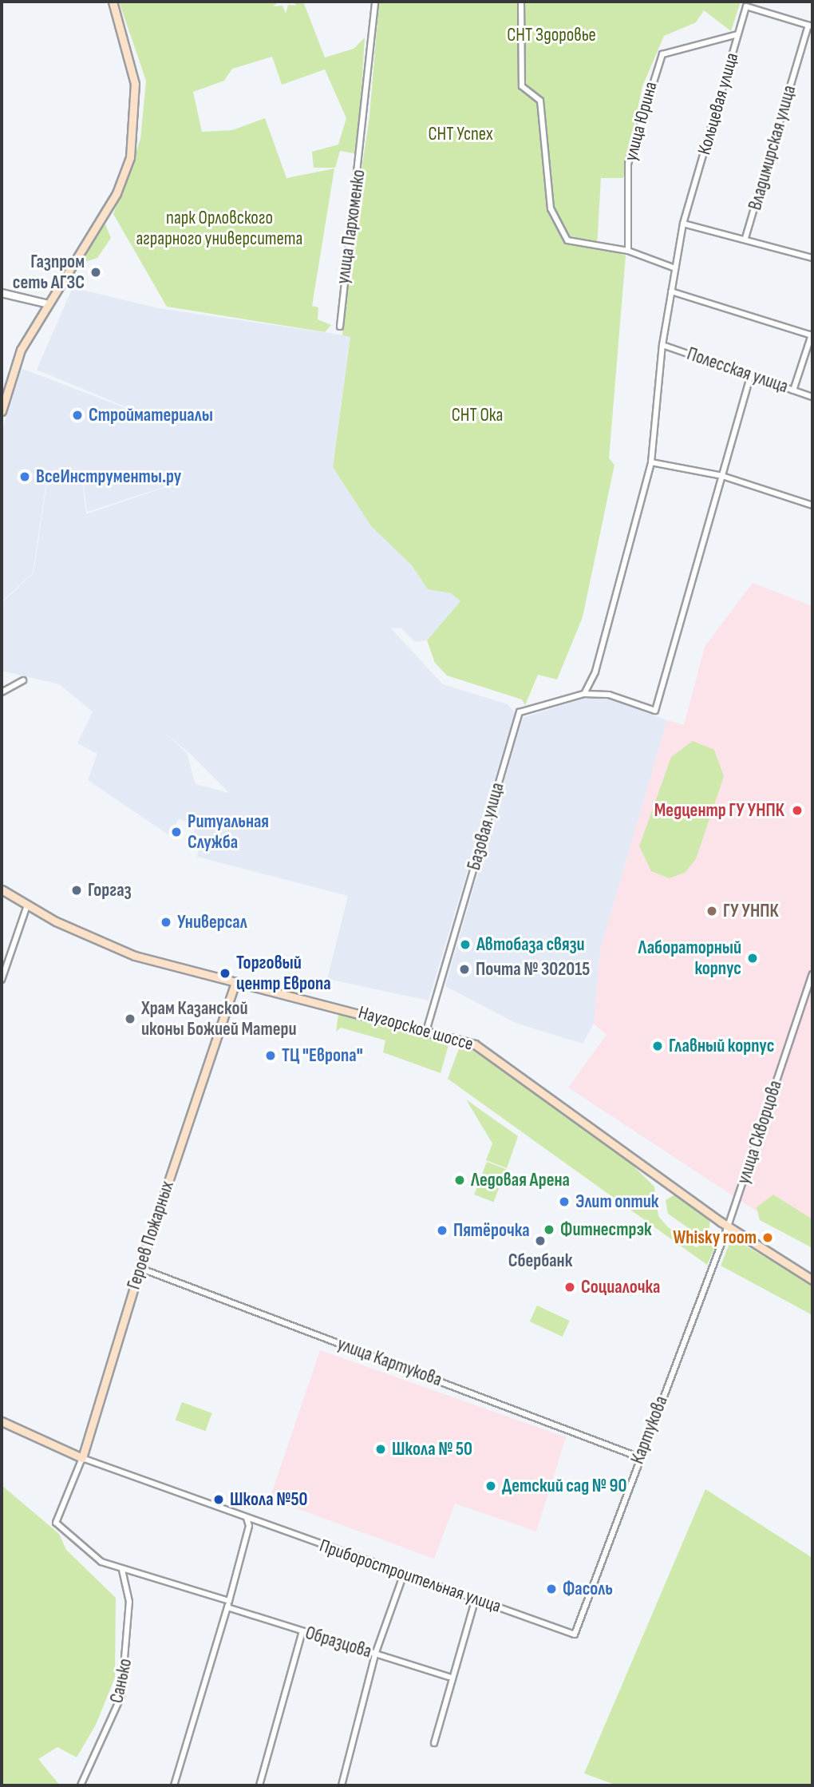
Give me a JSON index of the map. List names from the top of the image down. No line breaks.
{"streets":{"main road":["Наугорское шоссе","Героев Пожарных","Приборостроительная улица"],"street":["Кольцевая улица","улица Юрина","Владимирская улица","улица Пархоменко","Полесская улица","Базовая улица","улица Скворцова","улица Картукова","Картукова","Образцова","Санько"]},"crossings":[["Кольцевая улица","улица Юрина"],["Кольцевая улица","Владимирская улица"],["Кольцевая улица","Полесская улица"],["Кольцевая улица","Базовая улица"],["Базовая улица","Наугорское шоссе"],["Наугорское шоссе","улица Скворцова"],["Наугорское шоссе","Героев Пожарных"],["Наугорское шоссе","Картукова"],["улица Скворцова","Картукова"],["Героев Пожарных","улица Картукова"],["Героев Пожарных","Приборостроительная улица"],["улица Картукова","Картукова"],["Картукова","Приборостроительная улица"]],"parks":["СНТ Здоровье","СНТ Успех","парк Орловского аграрного университета","СНТ Ока"],"places":["Газпром сеть АГЗС","Стройматериалы","ВсеИнструменты.ру","Медцентр ГУ УНПК","Ритуальная Служба","Горгаз","ГУ УНПК","Универсал","Автобаза связи","Лабораторный корпус","Почта № 302015","Торговый центр Европа","Храм Казанской иконы Божией Матери","Главный корпус","ТЦ \"Европа\"","Ледовая Арена","Элит оптик","Фитнестрэк","Пятёрочка","Whisky room","Сбербанк","Социалочка","Школа № 50","Детский сад № 90","Школа №50","Фасоль"]}
